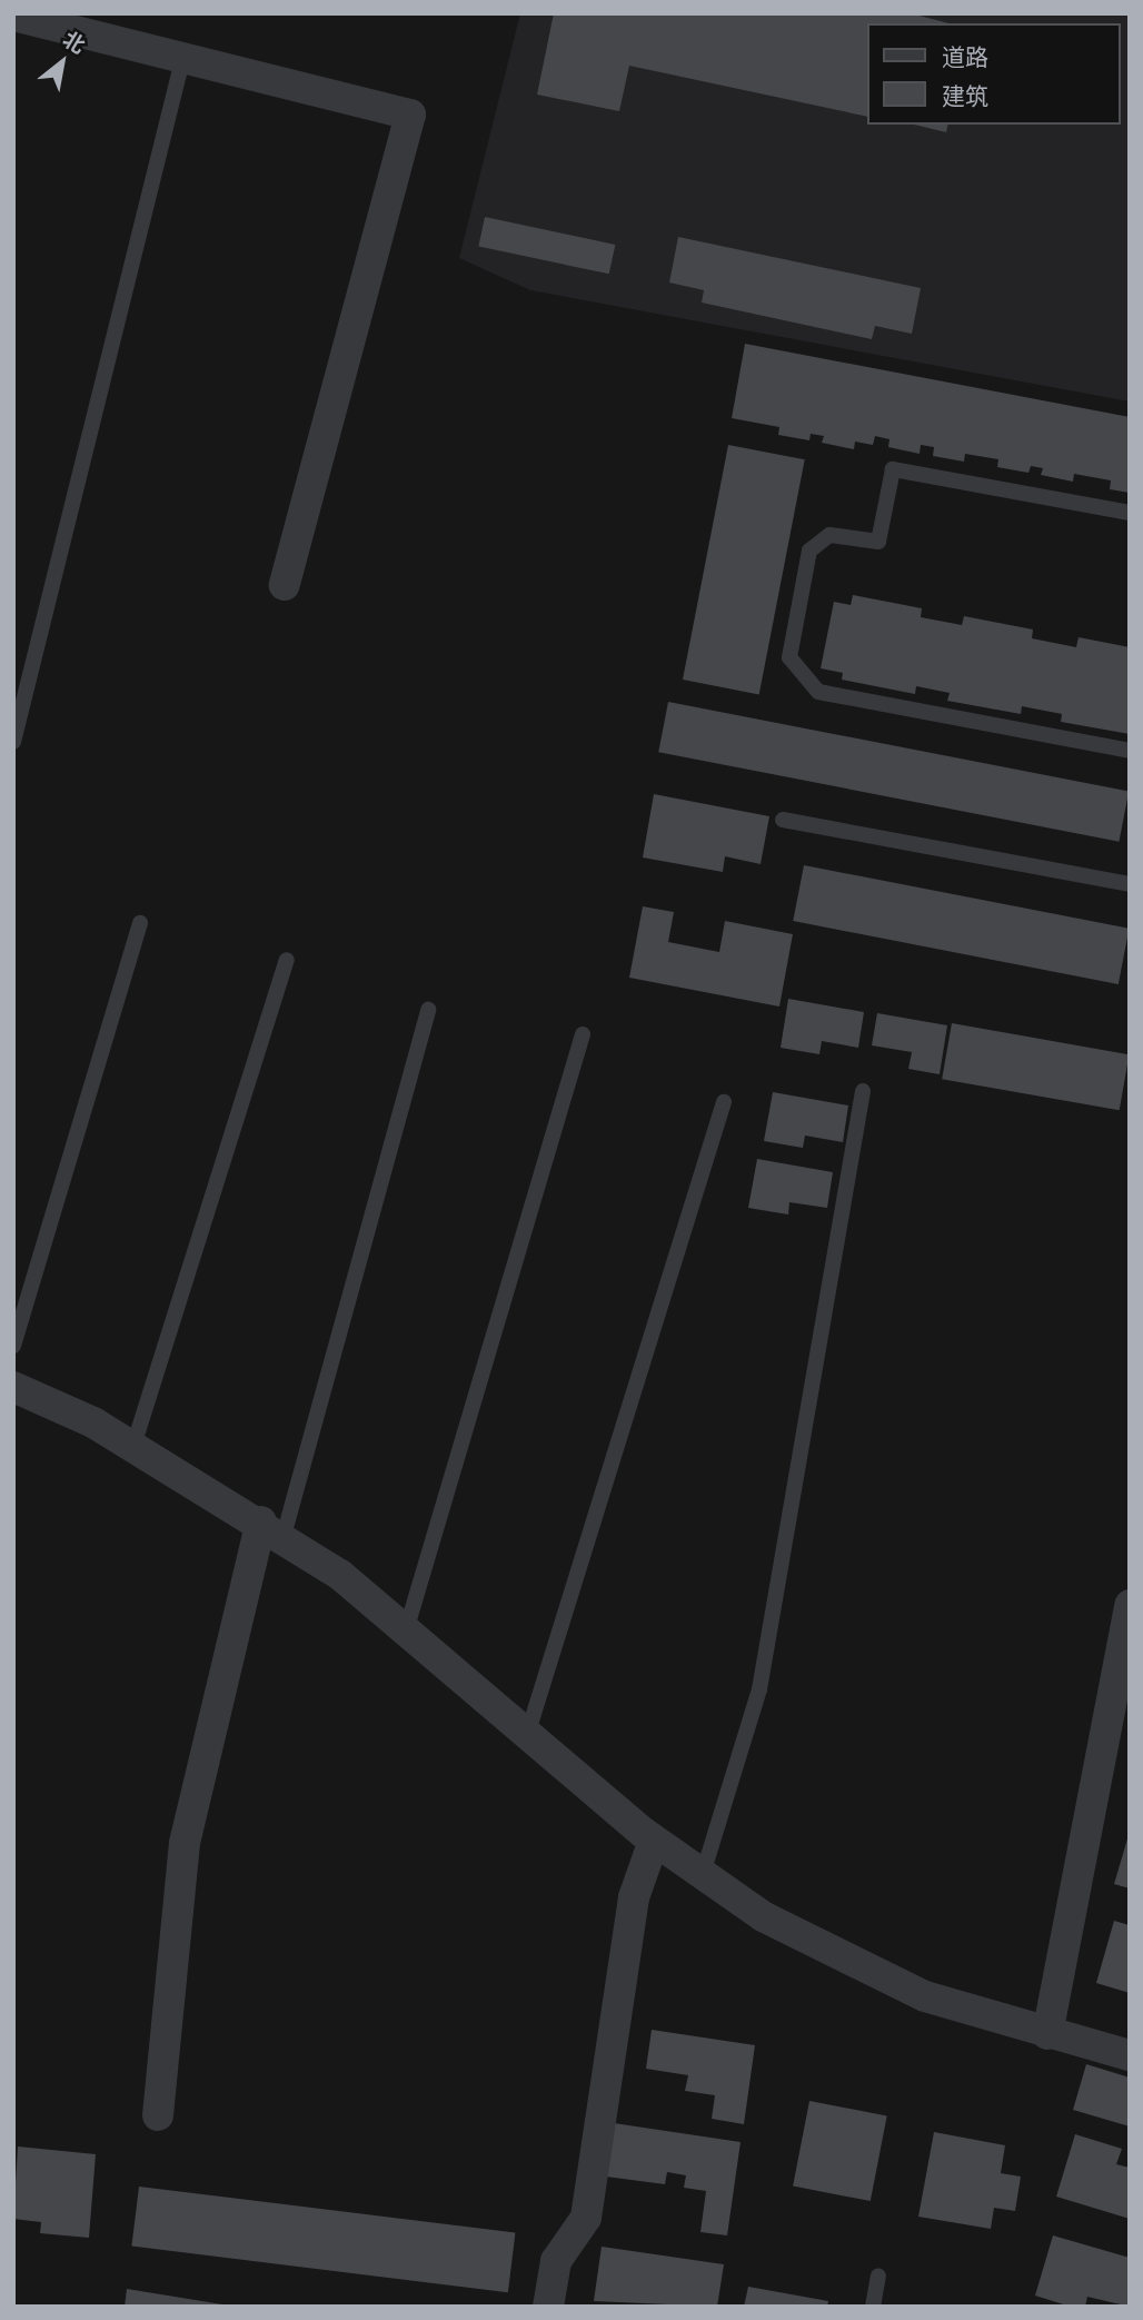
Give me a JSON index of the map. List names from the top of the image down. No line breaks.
{"legend":["道路","建筑"],"north":"top right"}
